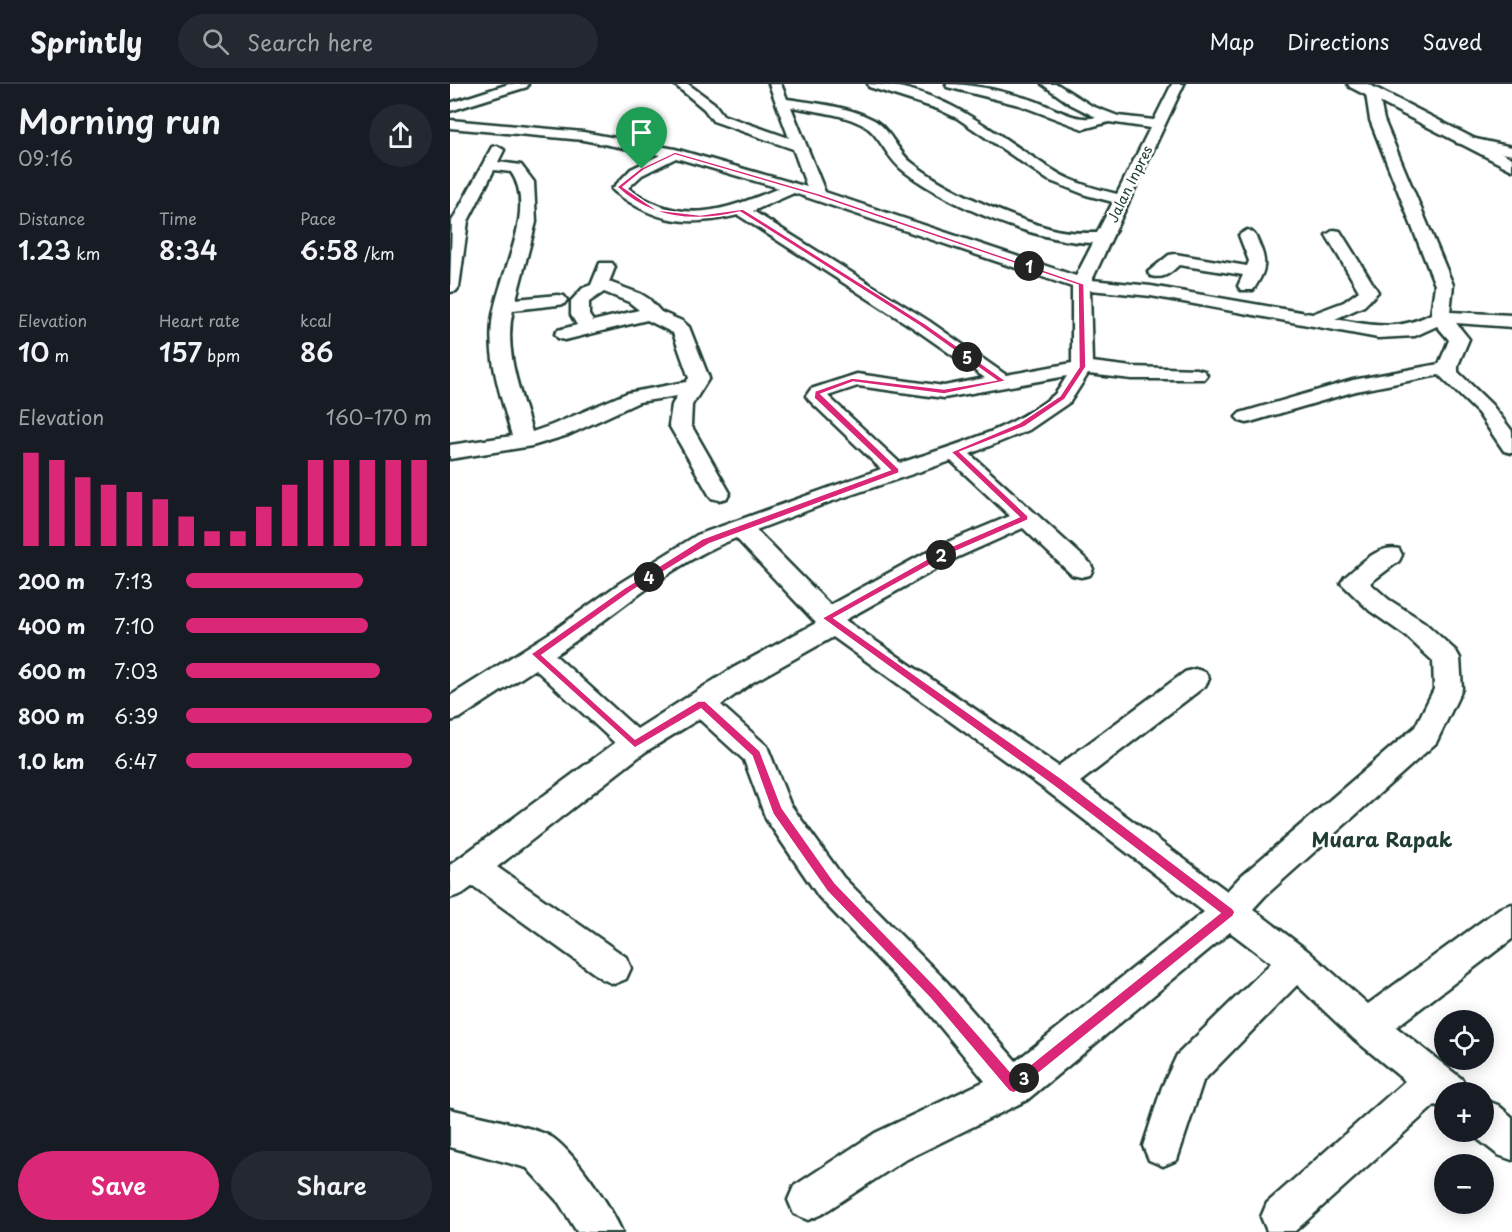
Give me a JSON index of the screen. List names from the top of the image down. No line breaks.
{"streets":{"street":["Jalan Inpres"]},"districts":["Muara Rapak"],"page":{"header":"Sprintly","search":"Search here","nav":["Map","Directions","Saved"],"heading":["Morning run","09:16"],"stats":[["Distance","1.23 km"],["Time","8:34"],["Pace","6:58 /km"],["Elevation","10 m"],["Heart rate","157 bpm"],["kcal","86"]],"pins":["1","5","2","4","3"],"chart":["Elevation","160–170 m"],"list":[{"name":"200 m","note":"7:13"},{"name":"400 m","note":"7:10"},{"name":"600 m","note":"7:03"},{"name":"800 m","note":"6:39"},{"name":"1.0 km","note":"6:47"}],"map_buttons":["+","−"],"buttons":["Save","Share"]}}
